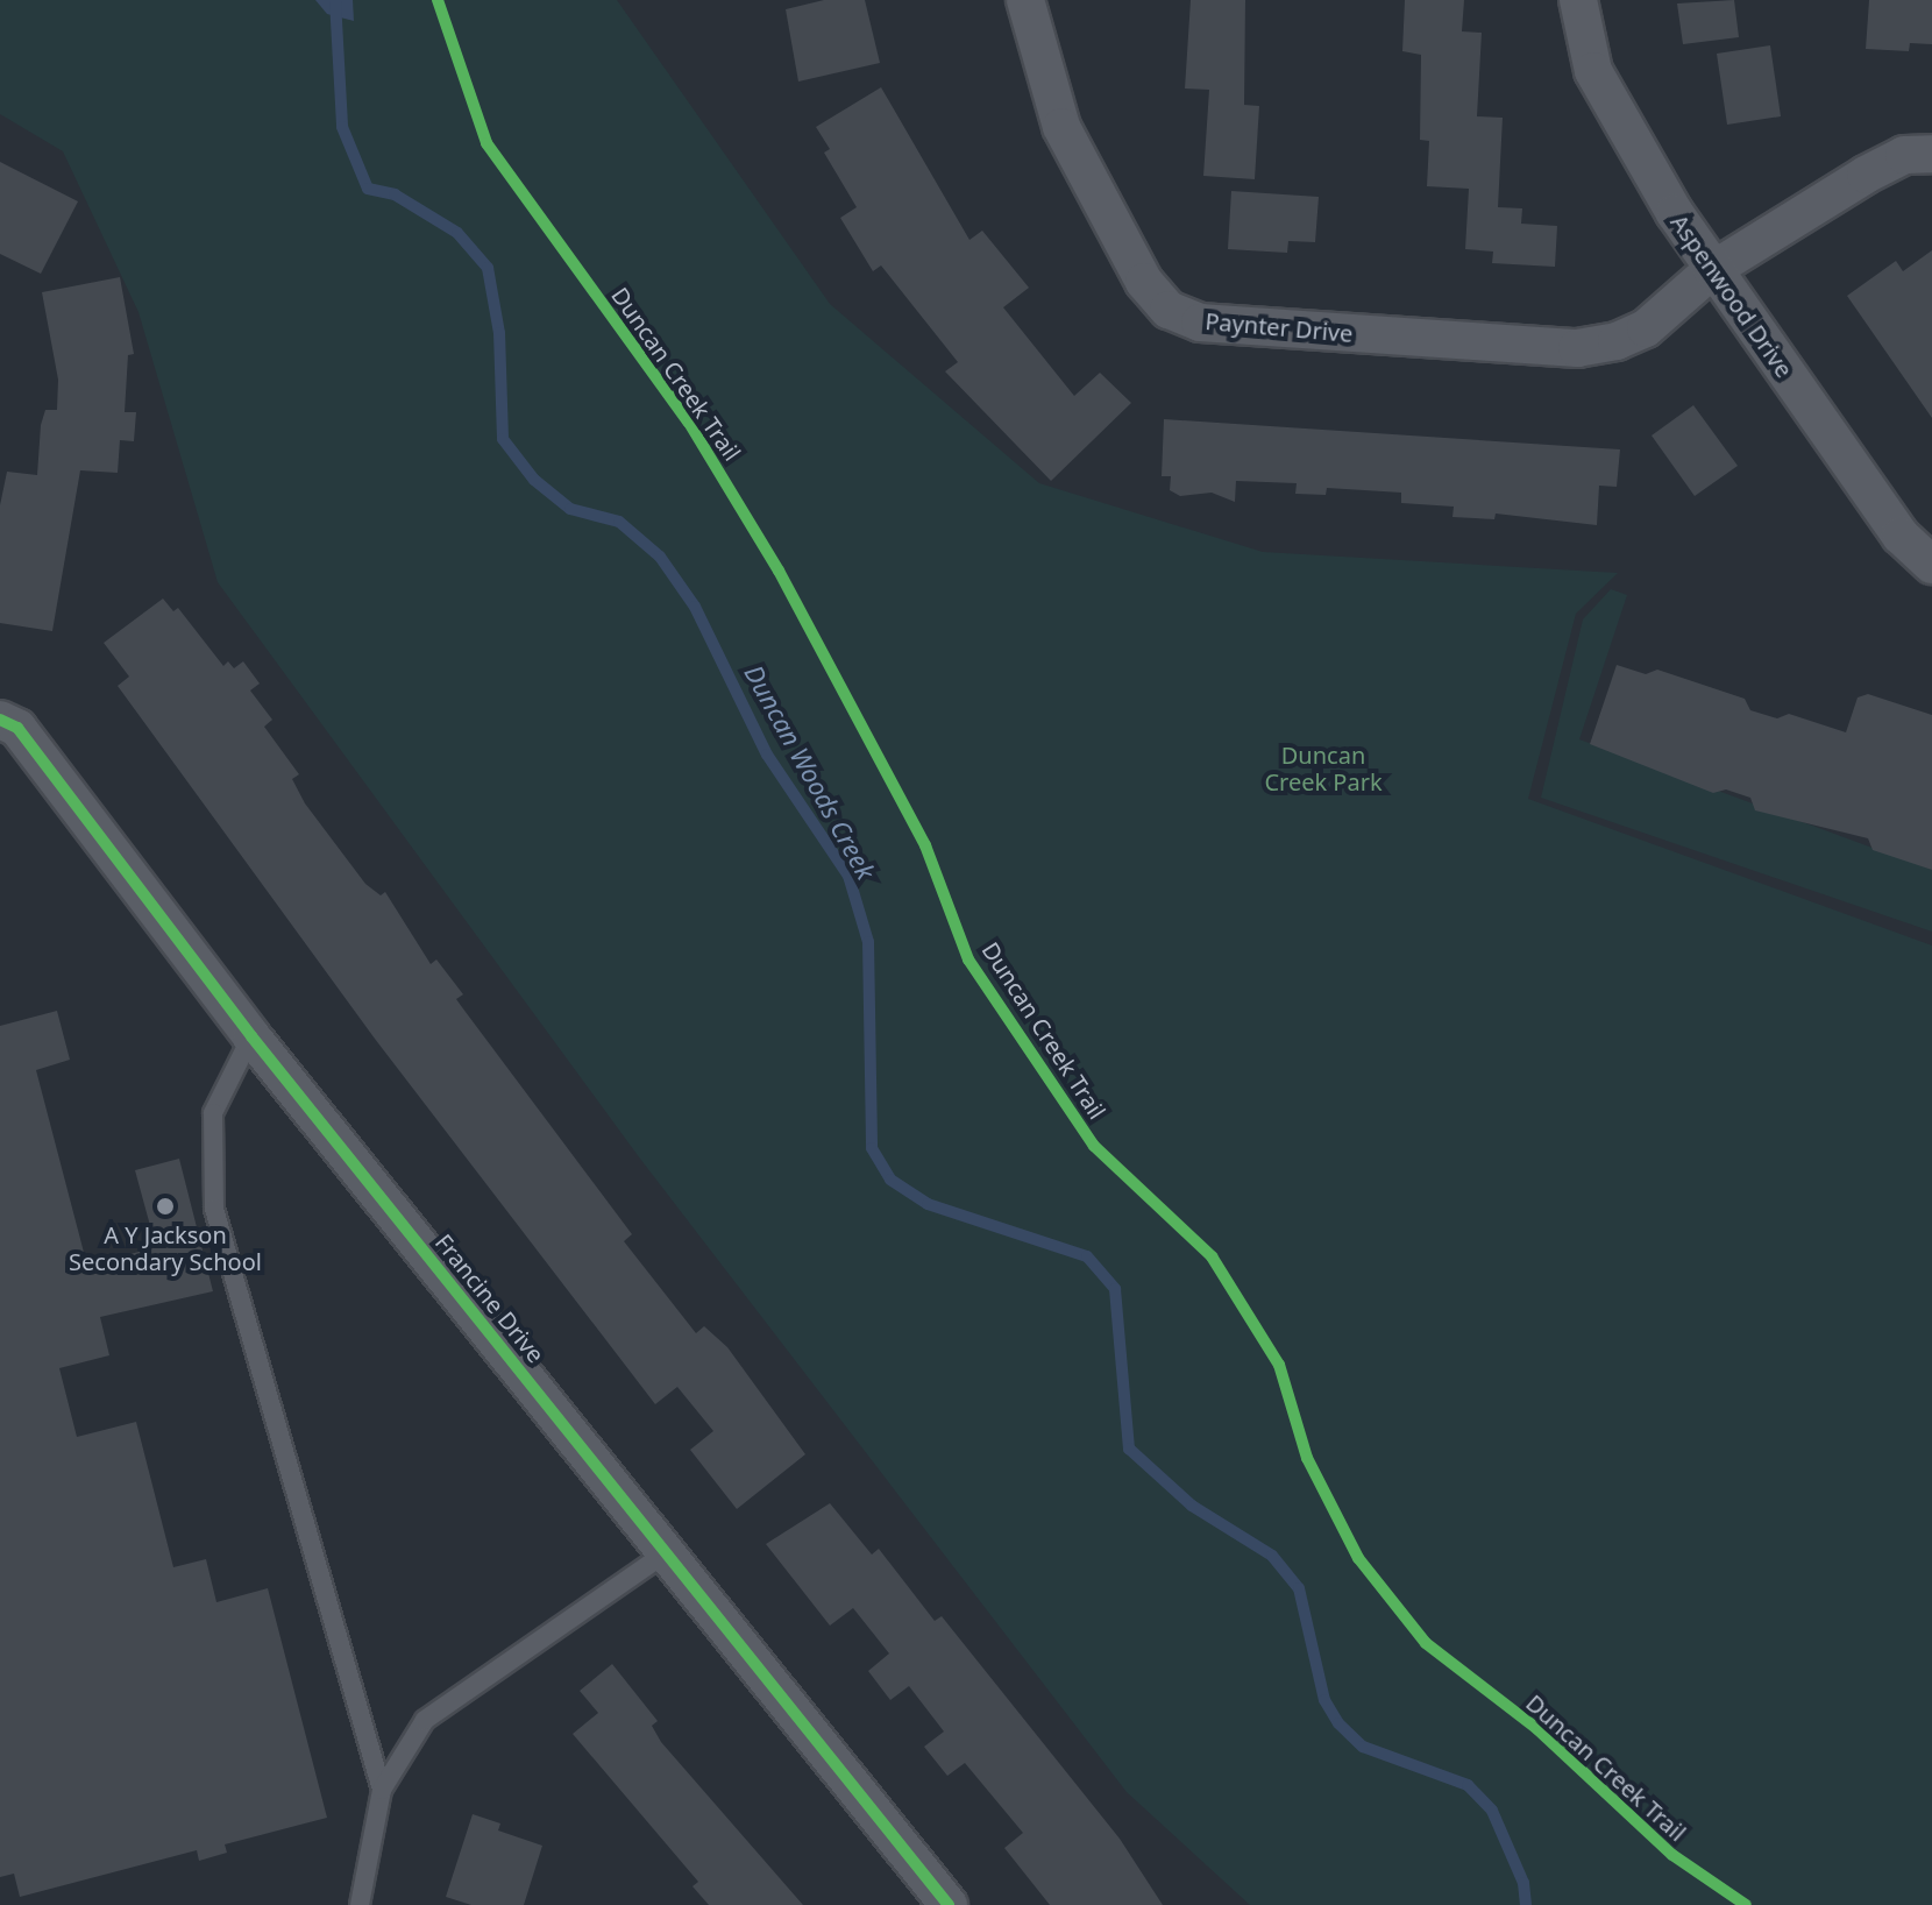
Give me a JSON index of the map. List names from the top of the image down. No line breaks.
{"streets":{"street":["Aspenwood Drive","Paynter Drive","Francine Drive"],"cycle path":["Duncan Creek Trail"]},"crossings":[["Aspenwood Drive","Paynter Drive"]],"water":["Duncan Woods Creek"],"parks":["Duncan Creek Park"],"places":["A Y Jackson Secondary School"]}
